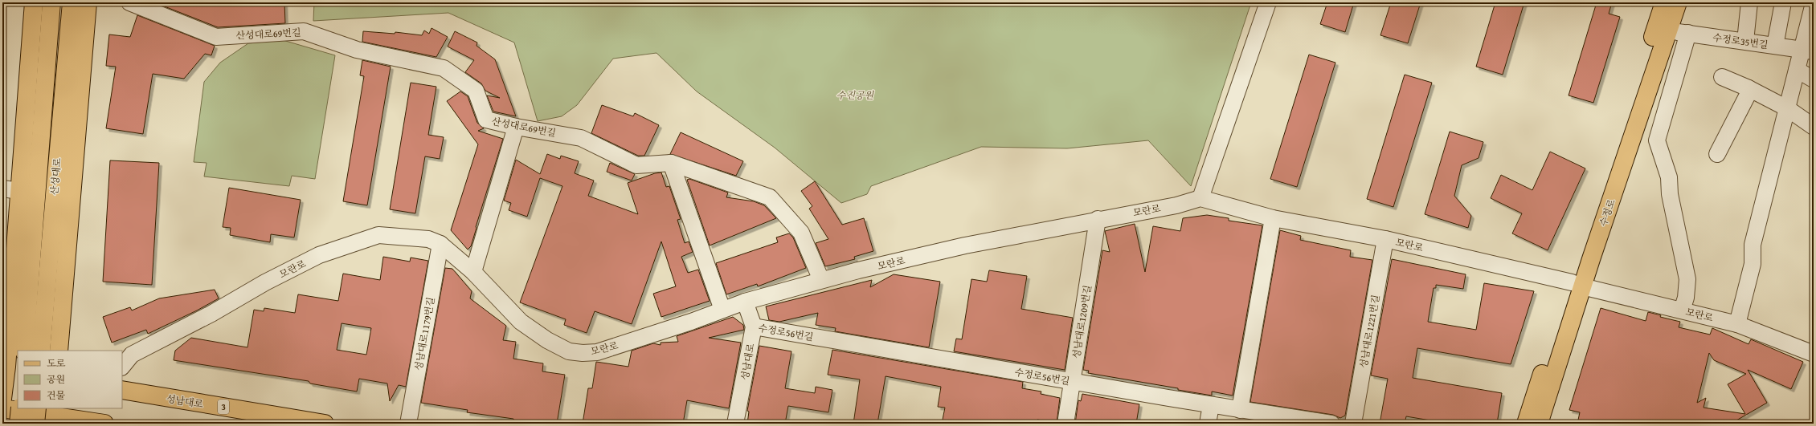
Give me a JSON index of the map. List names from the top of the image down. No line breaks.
{"streets":{"main road":["산성대로","수정로","성남대로","3"],"street":["산성대로69번길","수정로35번길","모란로","성남대로1209번길","성남대로1221번길","수정로56번길","성남대로1179번길"]},"crossings":[["산성대로69번길","모란로"],["수정로35번길","수정로"],["모란로","수정로"],["모란로","성남대로1209번길"],["모란로","성남대로1221번길"],["모란로","성남대로1179번길"],["성남대로1209번길","수정로56번길"],["수정로56번길","성남대로"]],"parks":["수진공원"],"legend":["도로","공원","건물"]}
